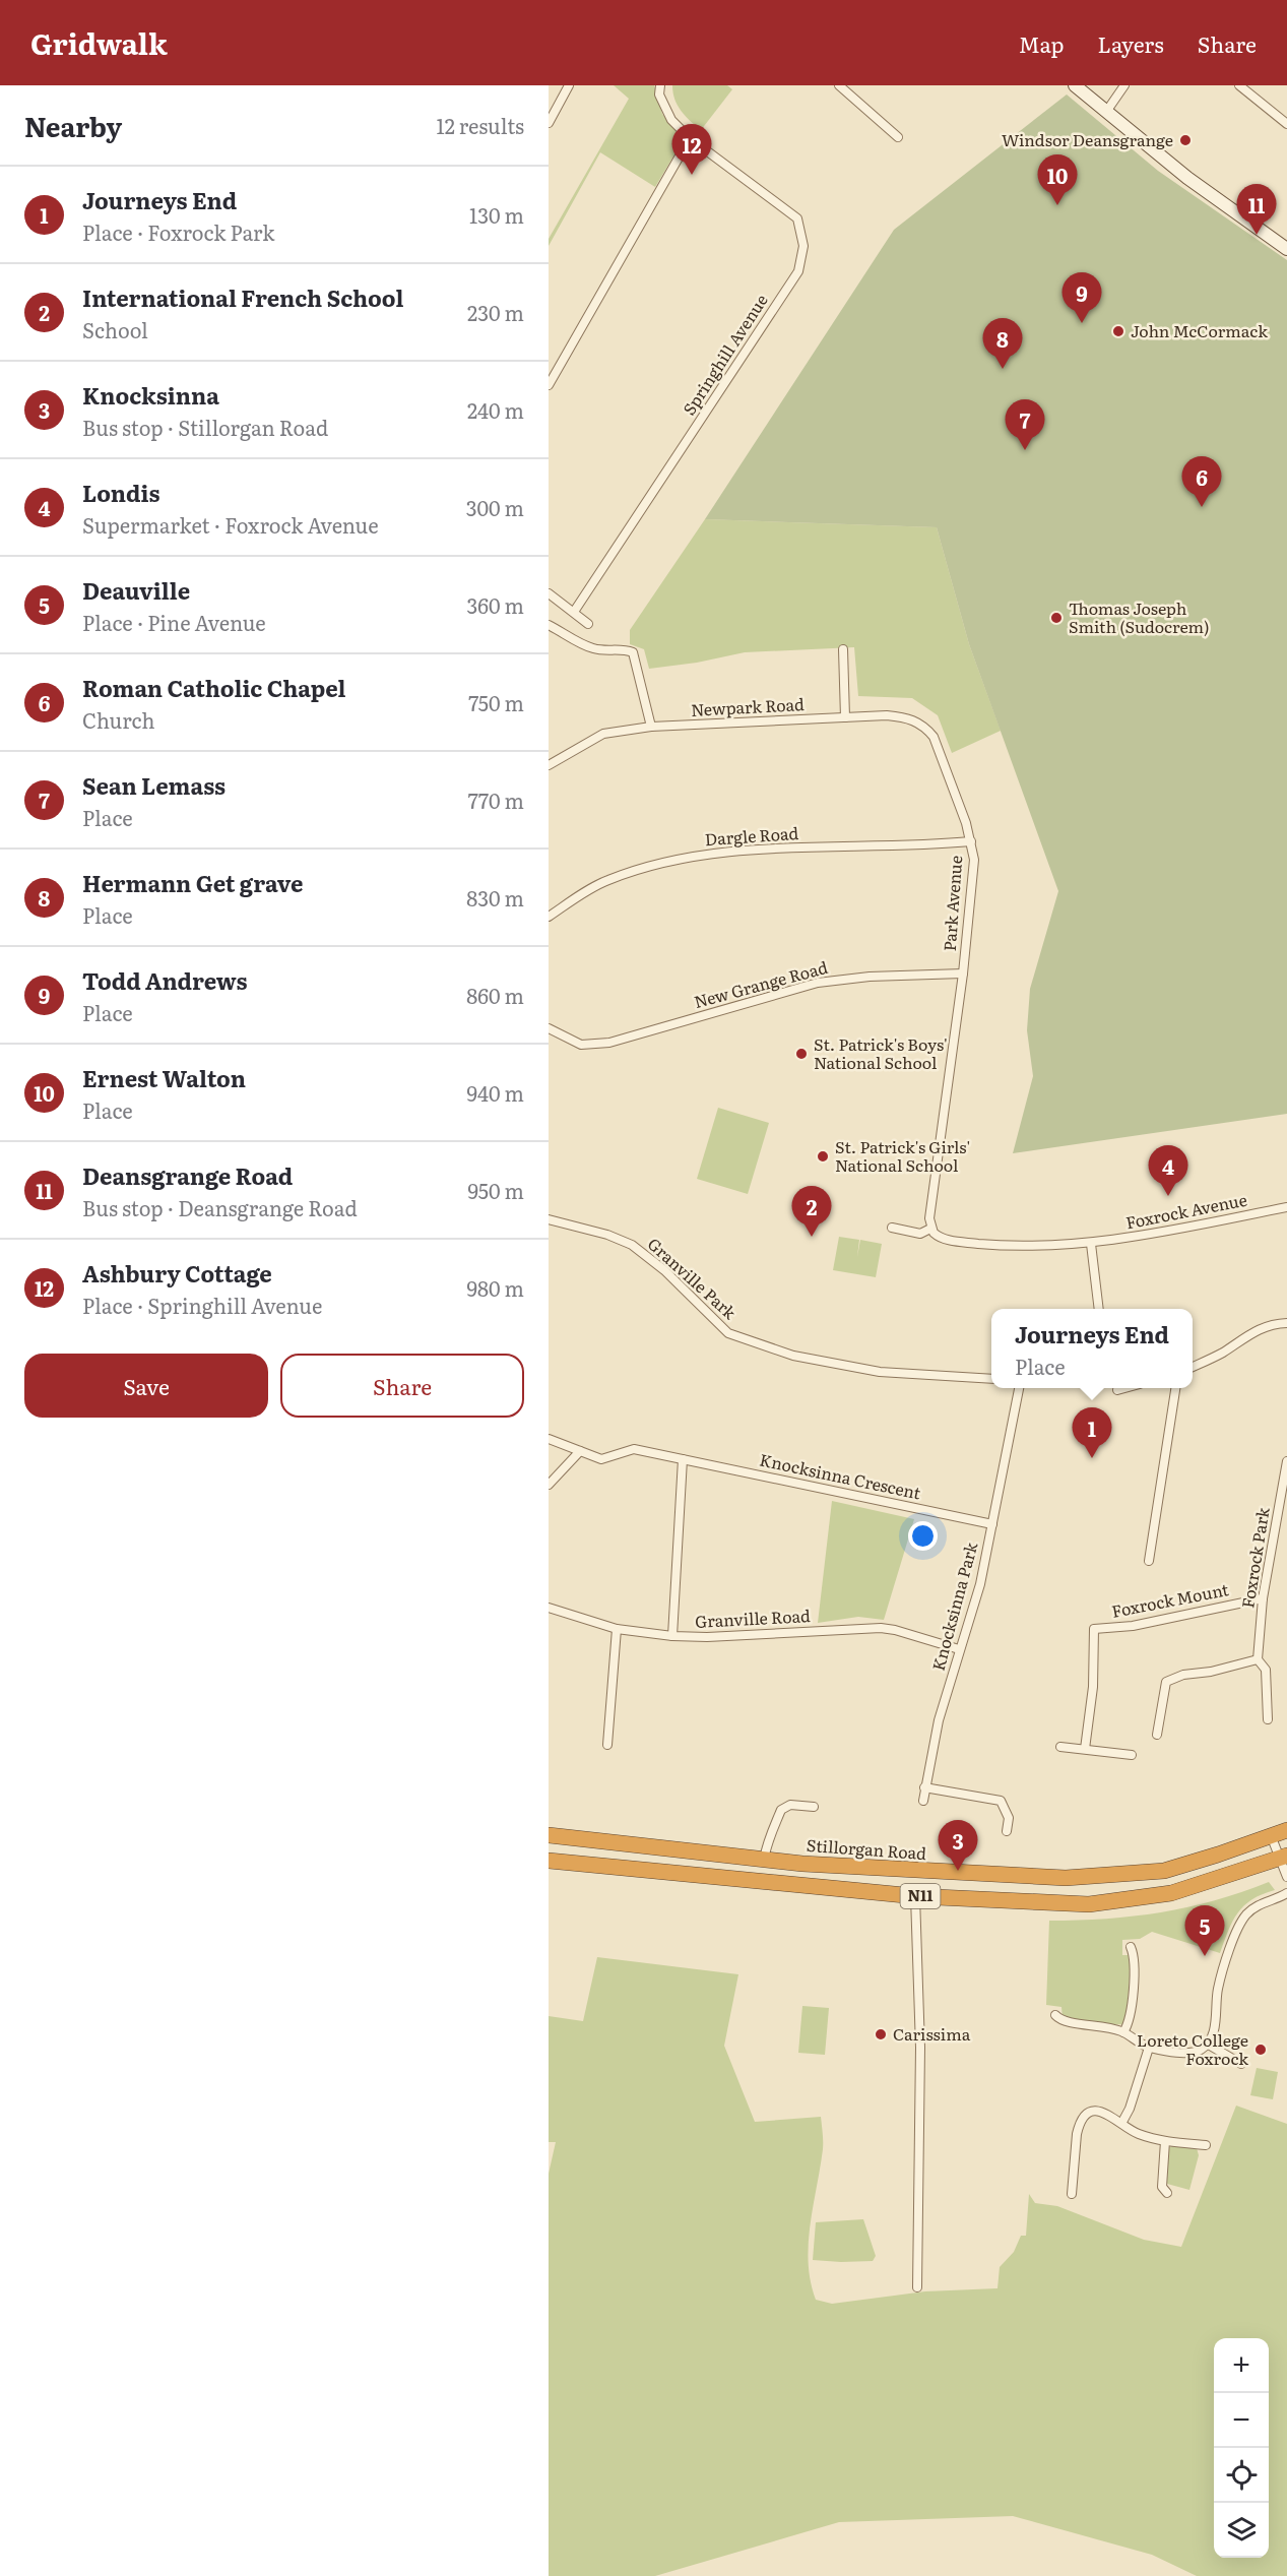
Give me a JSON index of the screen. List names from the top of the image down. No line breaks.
{"streets":{"highway":["Stillorgan Road","N11"],"street":["Springhill Avenue","Newpark Road","Dargle Road","Park Avenue","New Grange Road","Foxrock Avenue","Granville Park","Knocksinna Crescent","Foxrock Park","Foxrock Mount","Knocksinna Park","Granville Road"]},"crossings":[["Newpark Road","Park Avenue"],["Dargle Road","Park Avenue"],["Park Avenue","New Grange Road"],["Park Avenue","Foxrock Avenue"],["Knocksinna Crescent","Knocksinna Park"],["Foxrock Park","Foxrock Mount"],["Knocksinna Park","Granville Road"]],"places":["Windsor Deansgrange","John McCormack","Thomas Joseph Smith (Sudocrem)","St. Patrick's Boys' National School","St. Patrick's Girls' National School","Carissima","Loreto College Foxrock"],"page":{"header":"Gridwalk","nav":["Map","Layers","Share"],"heading":["Nearby","12 results"],"pins":["12","10","11","9","8","7","6","4","2","1","3","5"],"list":[{"mark":"1","name":"Journeys End","note":"Place · Foxrock Park","value":"130 m"},{"mark":"2","name":"International French School","note":"School","value":"230 m"},{"mark":"3","name":"Knocksinna","note":"Bus stop · Stillorgan Road","value":"240 m"},{"mark":"4","name":"Londis","note":"Supermarket · Foxrock Avenue","value":"300 m"},{"mark":"5","name":"Deauville","note":"Place · Pine Avenue","value":"360 m"},{"mark":"6","name":"Roman Catholic Chapel","note":"Church","value":"750 m"},{"mark":"7","name":"Sean Lemass","note":"Place","value":"770 m"},{"mark":"8","name":"Hermann Get grave","note":"Place","value":"830 m"},{"mark":"9","name":"Todd Andrews","note":"Place","value":"860 m"},{"mark":"10","name":"Ernest Walton","note":"Place","value":"940 m"},{"mark":"11","name":"Deansgrange Road","note":"Bus stop · Deansgrange Road","value":"950 m"},{"mark":"12","name":"Ashbury Cottage","note":"Place · Springhill Avenue","value":"980 m"}],"popup":["Journeys End","Place"],"buttons":["Save","Share"],"map_buttons":["+","−"]}}
